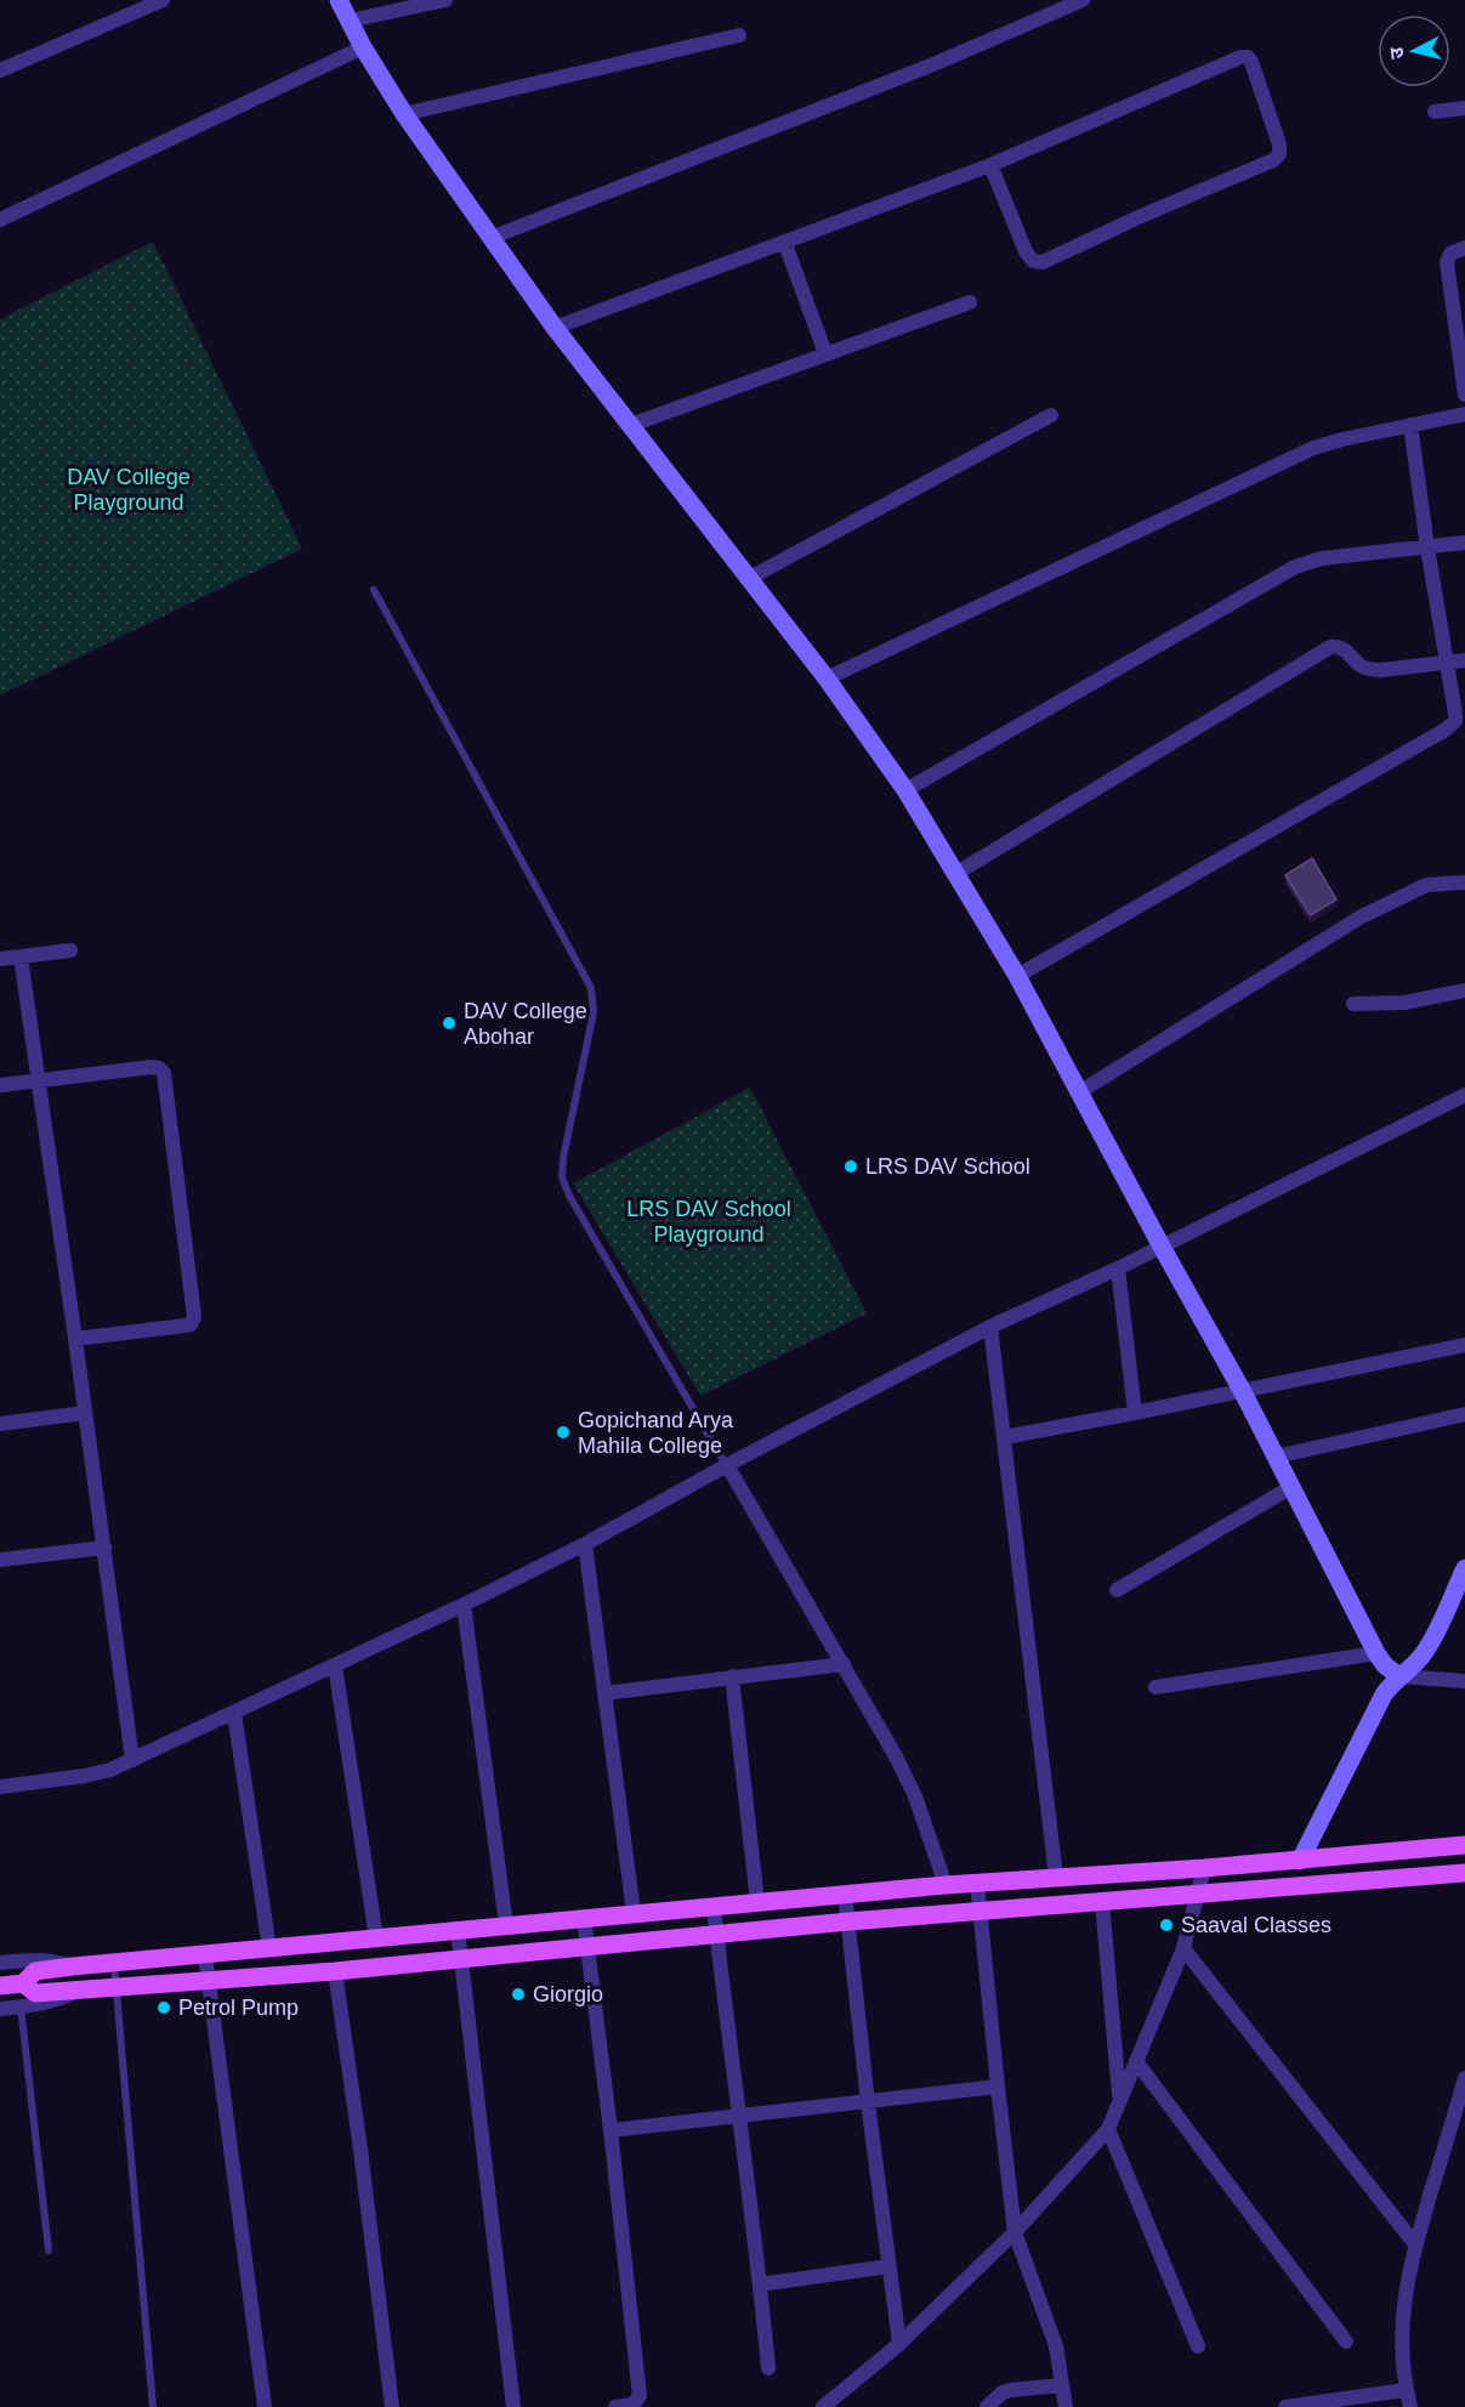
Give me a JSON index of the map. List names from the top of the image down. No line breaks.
{"parks":["DAV College Playground","LRS DAV School Playground"],"places":["DAV College Abohar","LRS DAV School","Gopichand Arya Mahila College","Saaval Classes","Giorgio","Petrol Pump"],"north":"left"}
